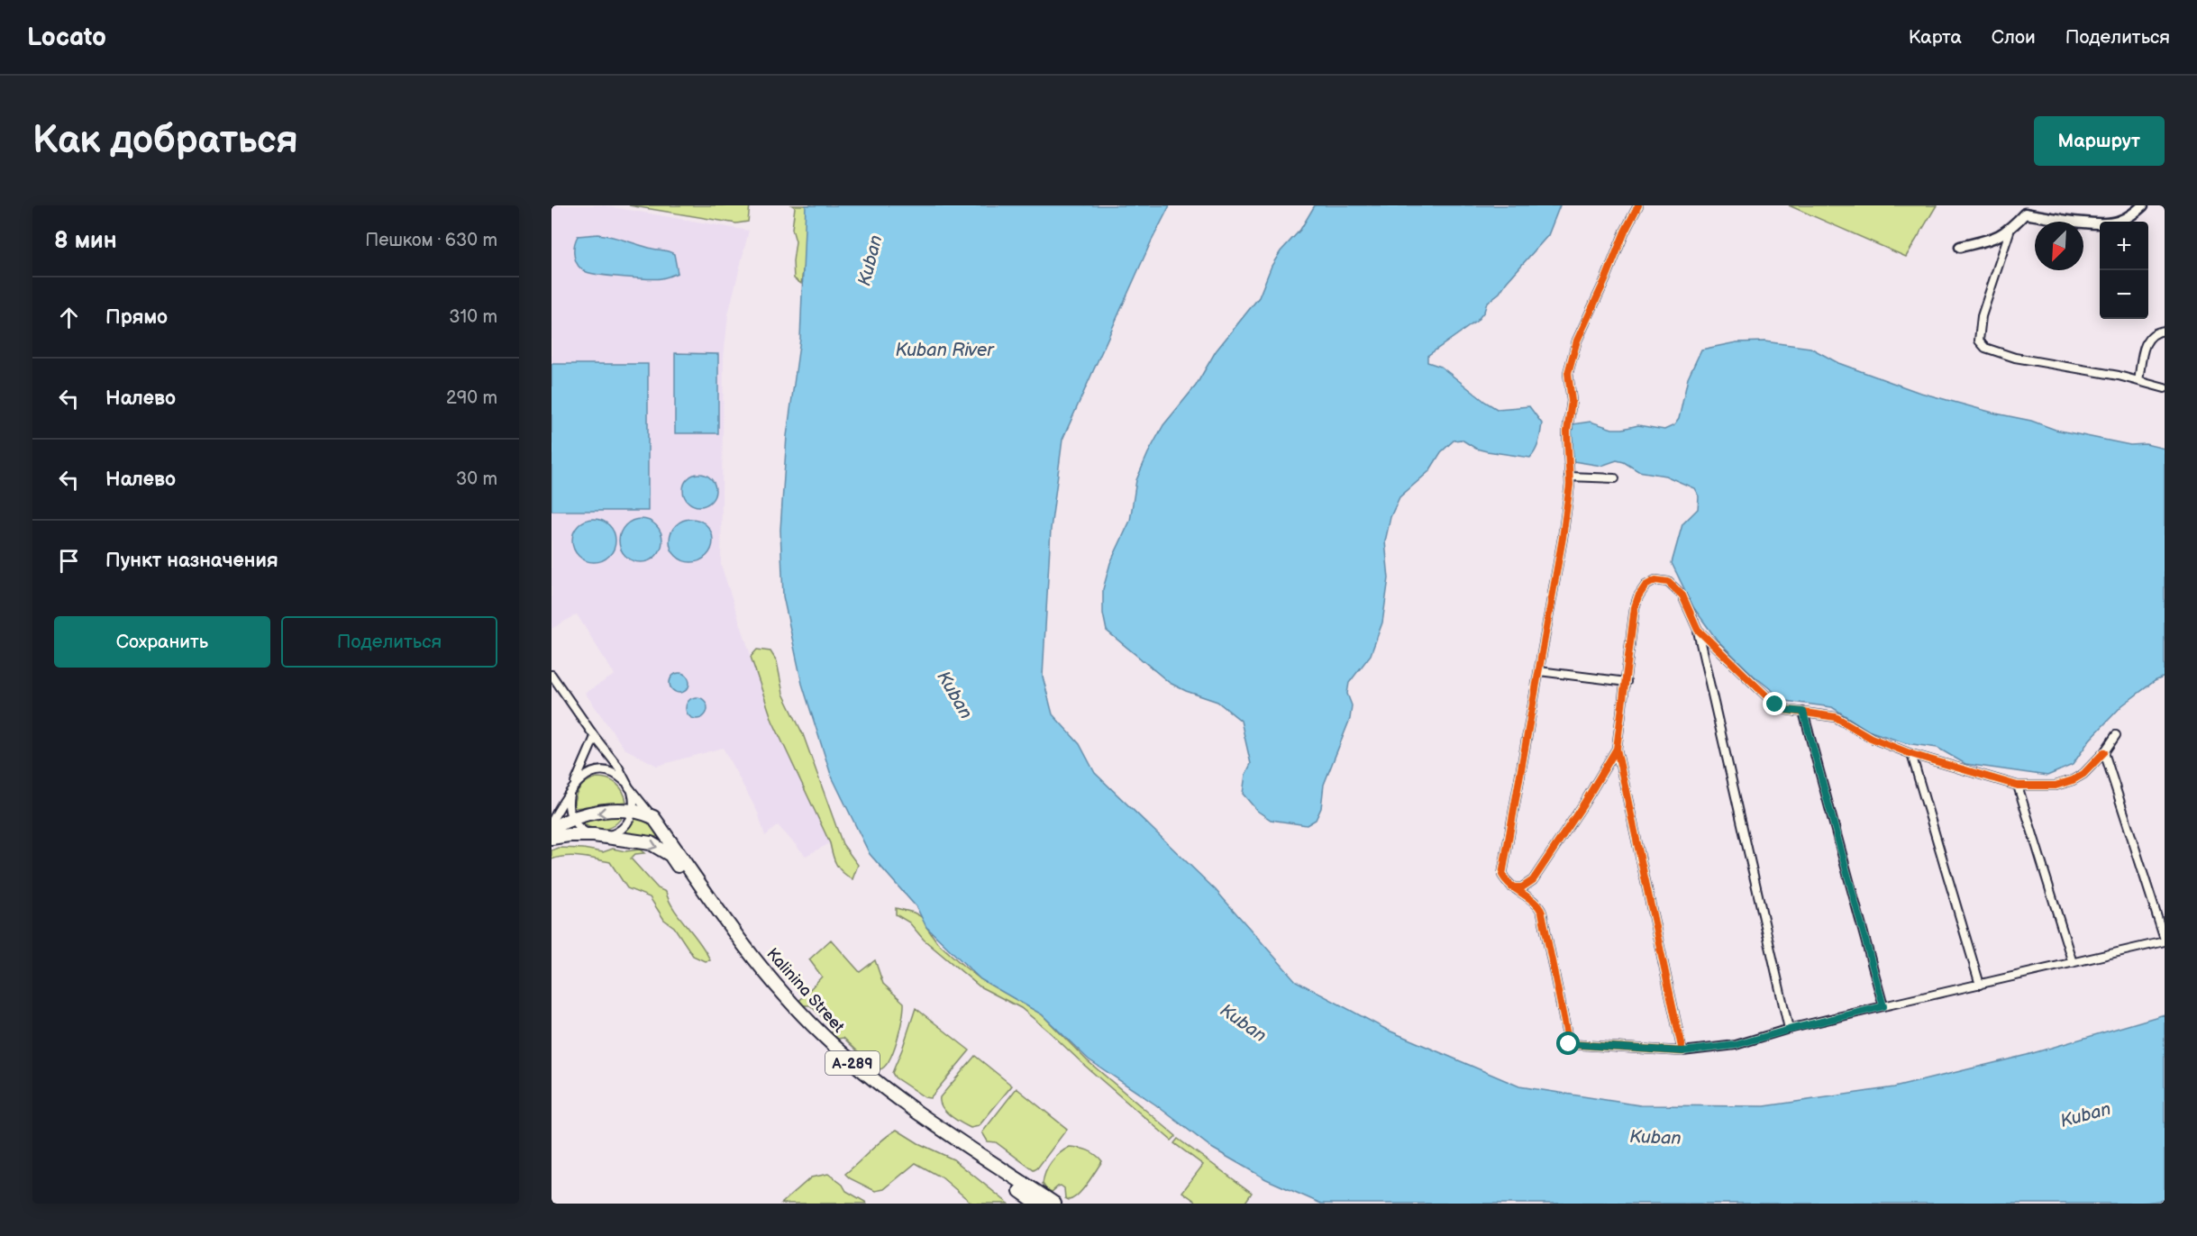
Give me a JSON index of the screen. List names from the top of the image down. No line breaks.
{"streets":{"highway":["Kalinina Street","А-289"]},"crossings":[["Kalinina Street","А-289"]],"one_way":["Kalinina Street"],"water":["Kuban","Kuban River"],"north":"bottom left","page":{"header":"Locato","nav":["Карта","Слои","Поделиться"],"buttons":["Маршрут",["Сохранить","Поделиться"]],"title":"Как добраться","heading":["8 мин","Пешком · 630 m"],"map_buttons":["+","−"],"list":[["Прямо","310 m"],["Налево","290 m"],["Налево","30 m"],"Пункт назначения"]}}
